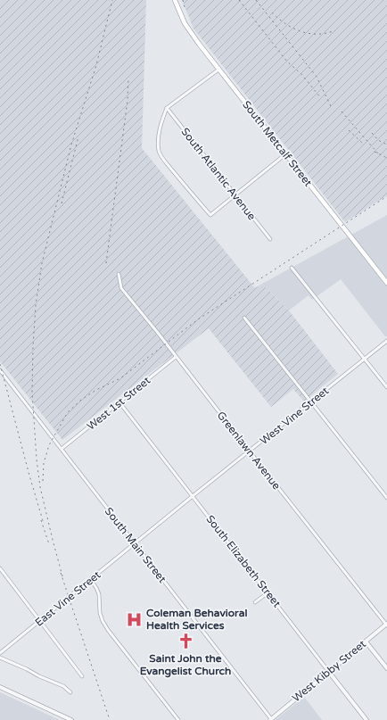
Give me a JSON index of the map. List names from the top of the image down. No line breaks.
{"streets":{"main road":["South Metcalf Street"],"street":["South Atlantic Avenue","West 1st Street","West Vine Street","Greenlawn Avenue","South Main Street","South Elizabeth Street","East Vine Street","West Kibby Street"]},"crossings":[["West 1st Street","Greenlawn Avenue"],["West 1st Street","South Main Street"],["West 1st Street","South Elizabeth Street"],["West Vine Street","Greenlawn Avenue"],["West Vine Street","South Main Street"],["West Vine Street","South Elizabeth Street"],["West Vine Street","East Vine Street"],["Greenlawn Avenue","West Kibby Street"],["South Main Street","East Vine Street"],["South Main Street","West Kibby Street"],["South Elizabeth Street","West Kibby Street"]],"places":{"hospital":["Coleman Behavioral Health Services"],"church":["Saint John the Evangelist Church"]}}
